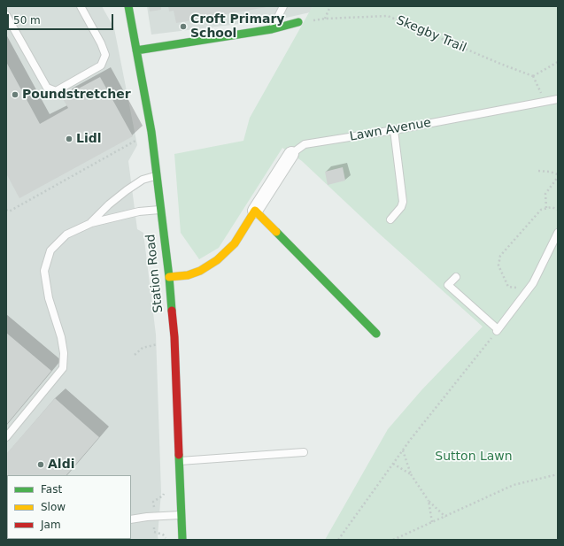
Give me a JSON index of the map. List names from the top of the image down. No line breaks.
{"streets":{"street":["Lawn Avenue","Station Road"],"path":["Skegby Trail"]},"crossings":[["Lawn Avenue","Station Road"]],"parks":["Sutton Lawn"],"places":["Croft Primary School","Poundstretcher","Lidl","Aldi"],"legend":["Fast","Slow","Jam"],"scale_bar":"50 m"}
